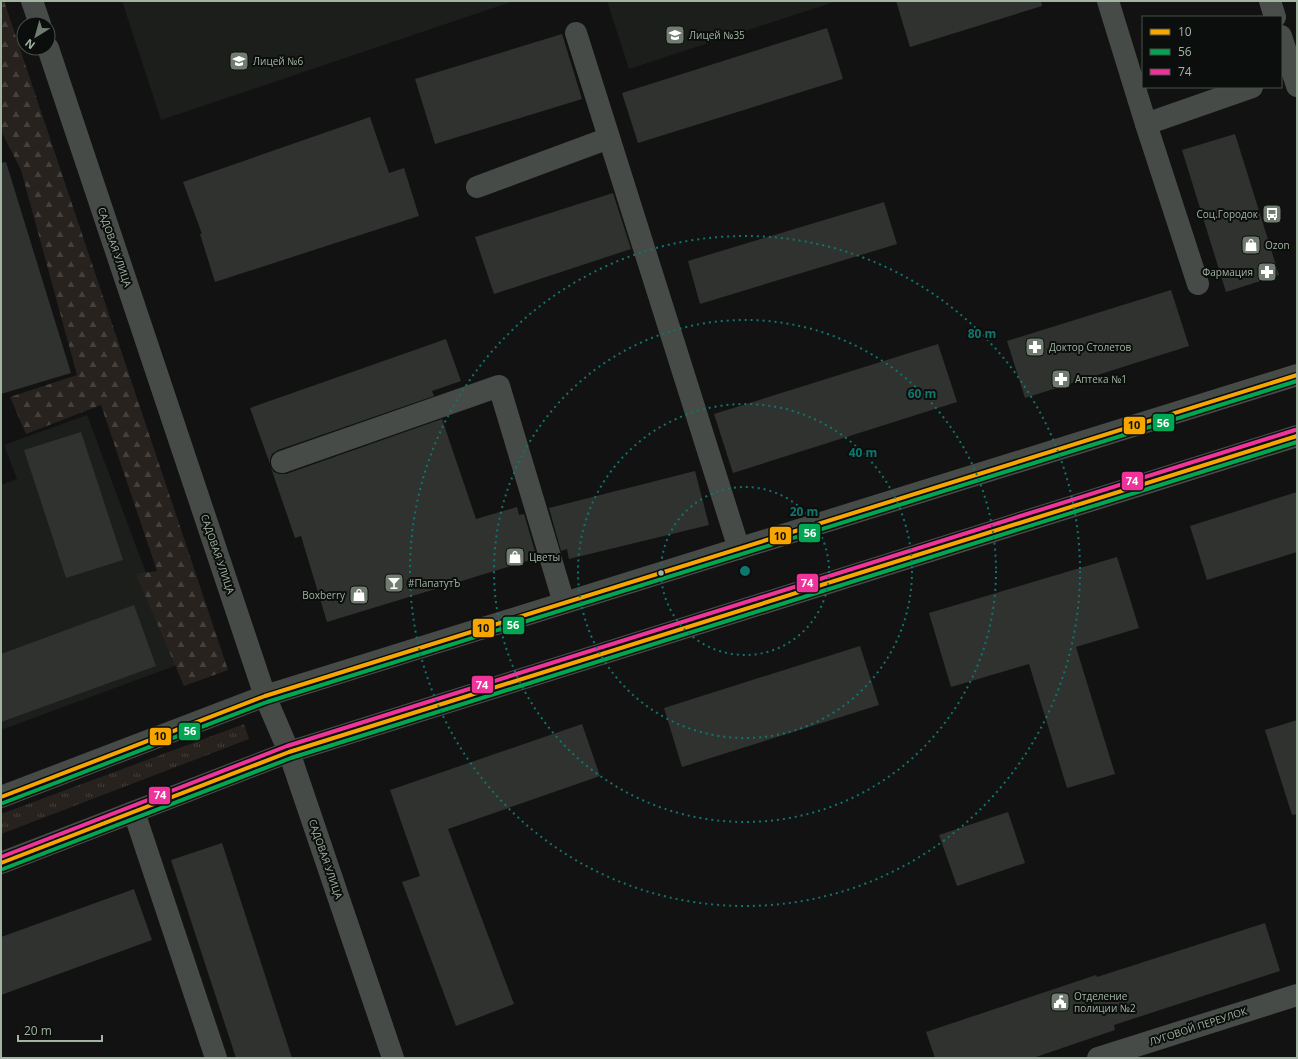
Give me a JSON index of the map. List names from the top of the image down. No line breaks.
{"streets":{"street":["САДОВАЯ УЛИЦА","ЛУГОВОЙ ПЕРЕУЛОК"]},"places":{"school or university":["Лицей №35","Лицей №6"],"bus stop":["Соц.Городок"],"shop":["Ozon","Цветы","Boxberry"],"pharmacy":["Фармация","Доктор Столетов","Аптека №1"],"bar":["#ПапатутЪ"],"public building":["Отделение полиции №2"]},"lines":["transit line 10","transit line 56","transit line 74"],"legend":["10","56","74"],"scale_bar":"20 m","north":"bottom left","rings":["80 m","60 m","40 m","20 m"]}
